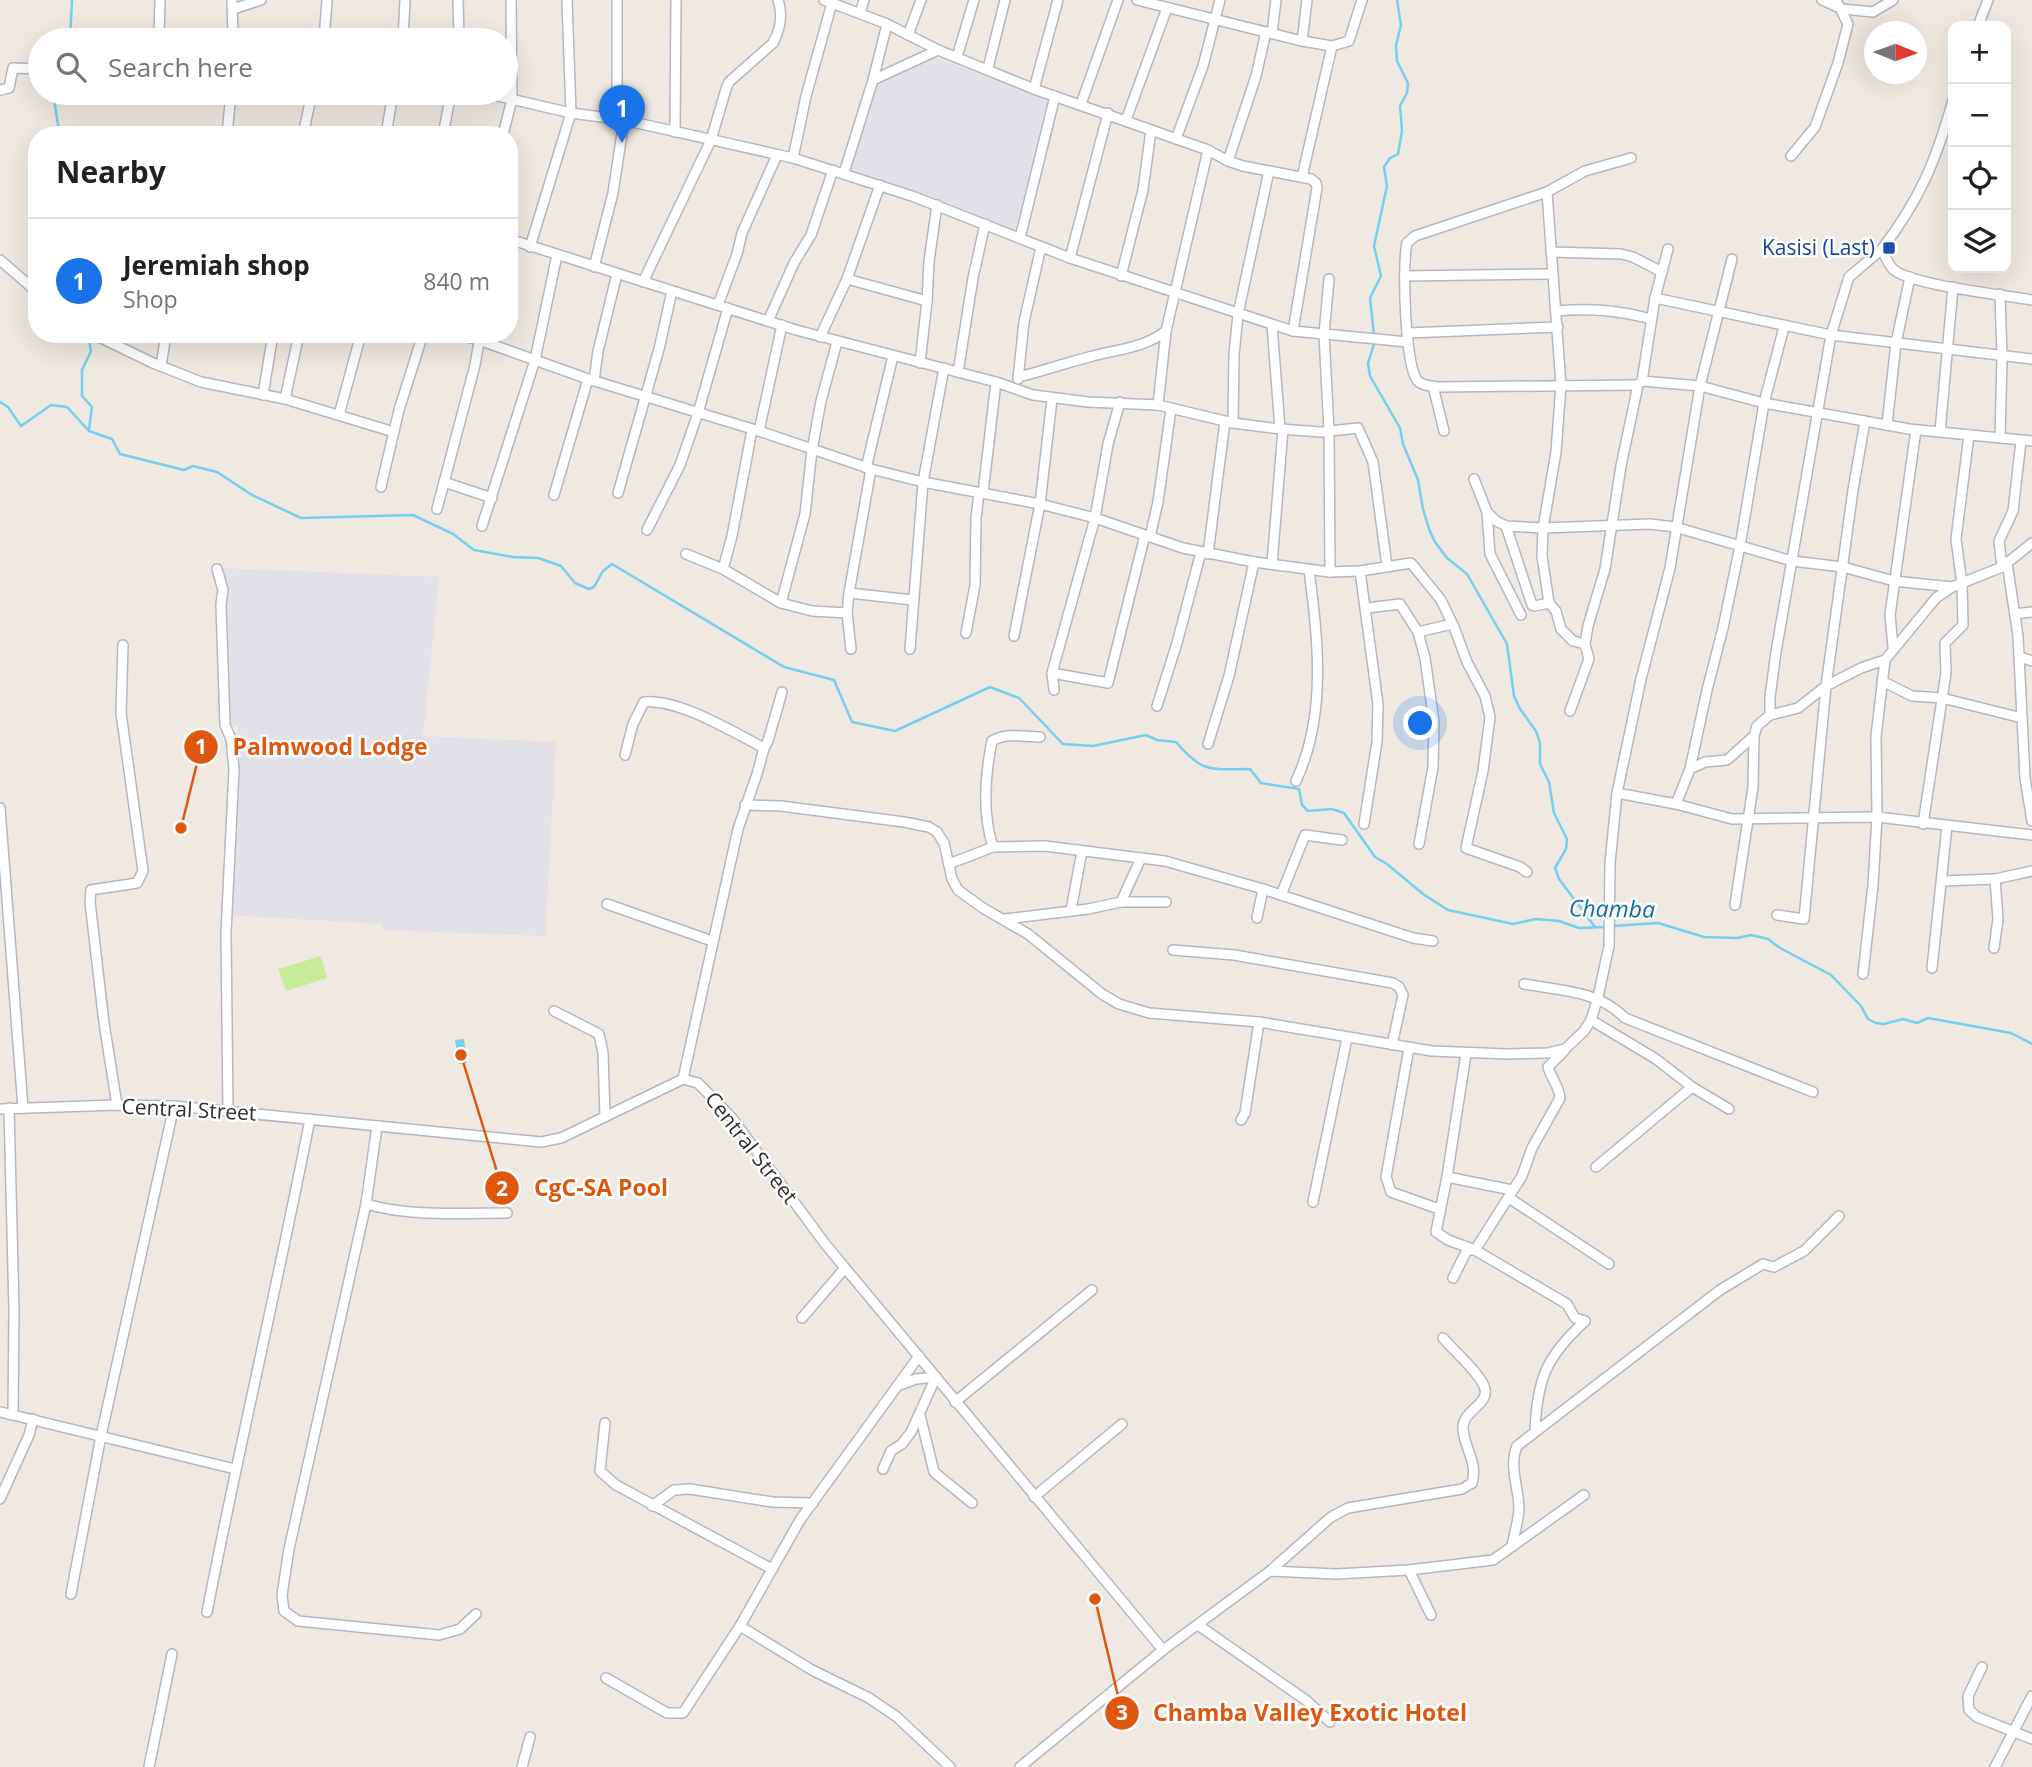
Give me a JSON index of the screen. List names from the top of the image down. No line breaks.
{"streets":{"street":["Central Street"]},"water":["Chamba"],"places":{"transit":["Kasisi (Last)"],"other":["Palmwood Lodge","CgC-SA Pool","Chamba Valley Exotic Hotel"]},"north":"right","page":{"map_buttons":["+","−"],"search":"Search here","pins":"1","heading":"Nearby","list":[{"mark":"1","name":"Jeremiah shop","note":"Shop","value":"840 m"}]}}
